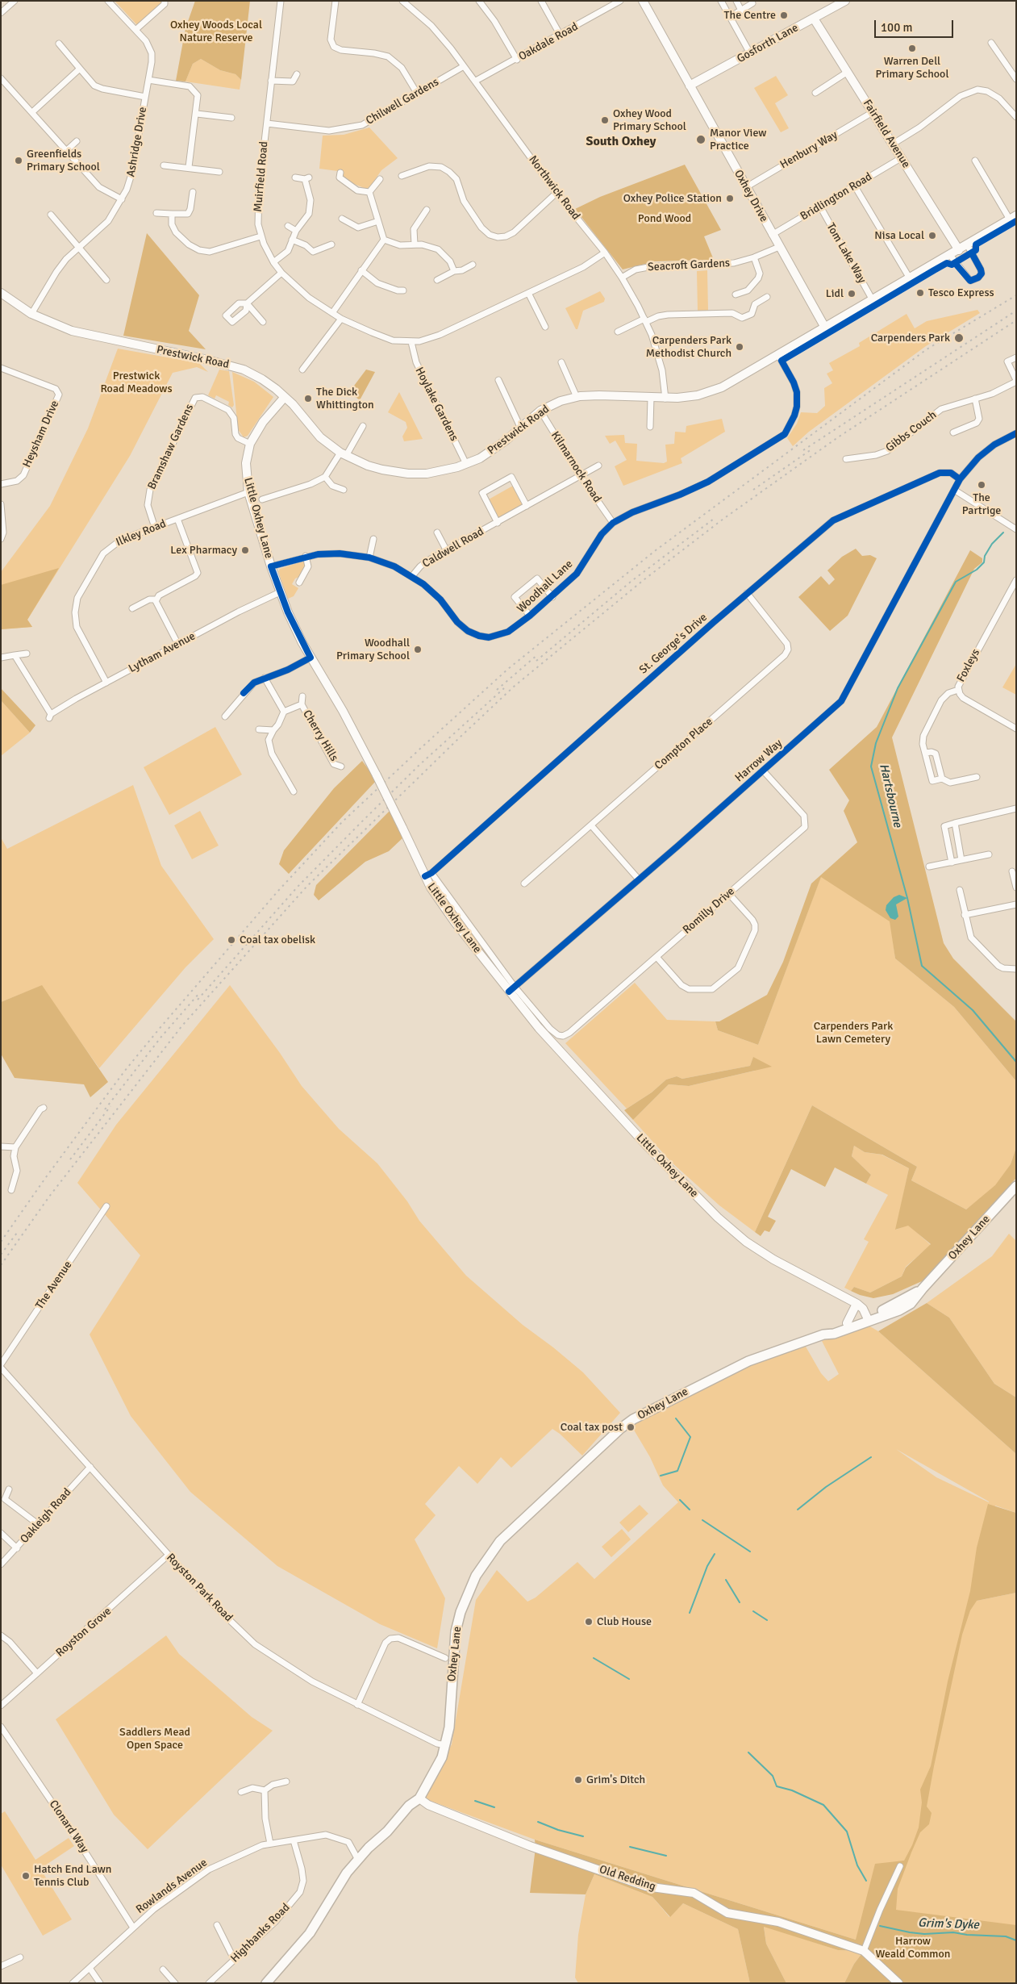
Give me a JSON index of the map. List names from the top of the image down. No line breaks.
{"streets":{"main road":["Gosforth Lane","Fairfield Avenue","Oxhey Drive","Prestwick Road","Little Oxhey Lane","Oxhey Lane","Old Redding"],"street":["Oakdale Road","Chilwell Gardens","Ashridge Drive","Henbury Way","Muirfield Road","Northwick Road","Bridlington Road","Tom Lake Way","Seacroft Gardens","Hoylake Gardens","Gibbs Couch","Heysham Drive","Bramshaw Gardens","Kilmarnock Road","Ilkley Road","Caldwell Road","Woodhall Lane","St. George's Drive","Lytham Avenue","Foxleys","Cherry Hills","Compton Place","Harrow Way","Romilly Drive","The Avenue","Oakleigh Road","Royston Park Road","Royston Grove","Clonard Way","Rowlands Avenue","Highbanks Road"]},"crossings":[["Oakdale Road","Northwick Road"],["Gosforth Lane","Fairfield Avenue"],["Gosforth Lane","Oxhey Drive"],["Chilwell Gardens","Muirfield Road"],["Chilwell Gardens","Northwick Road"],["Fairfield Avenue","Henbury Way"],["Fairfield Avenue","Bridlington Road"],["Fairfield Avenue","Prestwick Road"],["Ashridge Drive","Prestwick Road"],["Henbury Way","Oxhey Drive"],["Muirfield Road","Northwick Road"],["Muirfield Road","Hoylake Gardens"],["Northwick Road","Seacroft Gardens"],["Northwick Road","Prestwick Road"],["Oxhey Drive","Bridlington Road"],["Oxhey Drive","Seacroft Gardens"],["Oxhey Drive","Prestwick Road"],["Bridlington Road","Tom Lake Way"],["Tom Lake Way","Prestwick Road"],["Prestwick Road","Hoylake Gardens"],["Prestwick Road","Kilmarnock Road"],["Prestwick Road","Little Oxhey Lane"],["Prestwick Road","Woodhall Lane"],["Bramshaw Gardens","Little Oxhey Lane"],["Bramshaw Gardens","Ilkley Road"],["Kilmarnock Road","Caldwell Road"],["Kilmarnock Road","Woodhall Lane"],["Little Oxhey Lane","Ilkley Road"],["Little Oxhey Lane","Woodhall Lane"],["Little Oxhey Lane","St. George's Drive"],["Little Oxhey Lane","Lytham Avenue"],["Little Oxhey Lane","Harrow Way"],["Little Oxhey Lane","Romilly Drive"],["Little Oxhey Lane","Oxhey Lane"],["Ilkley Road","Lytham Avenue"],["Caldwell Road","Woodhall Lane"],["St. George's Drive","Compton Place"],["St. George's Drive","Harrow Way"],["Harrow Way","Romilly Drive"],["Oxhey Lane","Royston Park Road"],["Oxhey Lane","Old Redding"],["Oxhey Lane","Rowlands Avenue"],["Oakleigh Road","Royston Park Road"],["Royston Park Road","Royston Grove"],["Clonard Way","Rowlands Avenue"],["Rowlands Avenue","Highbanks Road"]],"districts":["South Oxhey"],"water":["Hartsbourne","Grim's Dyke"],"parks":["Oxhey Woods Local Nature Reserve","Pond Wood","Prestwick Road Meadows","Carpenders Park Lawn Cemetery","Saddlers Mead Open Space","Harrow Weald Common"],"places":["The Centre","Warren Dell Primary School","Oxhey Wood Primary School","Manor View Practice","Greenfields Primary School","Oxhey Police Station","Nisa Local","Tesco Express","Lidl","Carpenders Park","Carpenders Park Methodist Church","The Dick Whittington","The Partrige","Lex Pharmacy","Woodhall Primary School","Coal tax obelisk","Coal tax post","Club House","Grim's Ditch","Hatch End Lawn Tennis Club"],"scale_bar":"100 m"}
